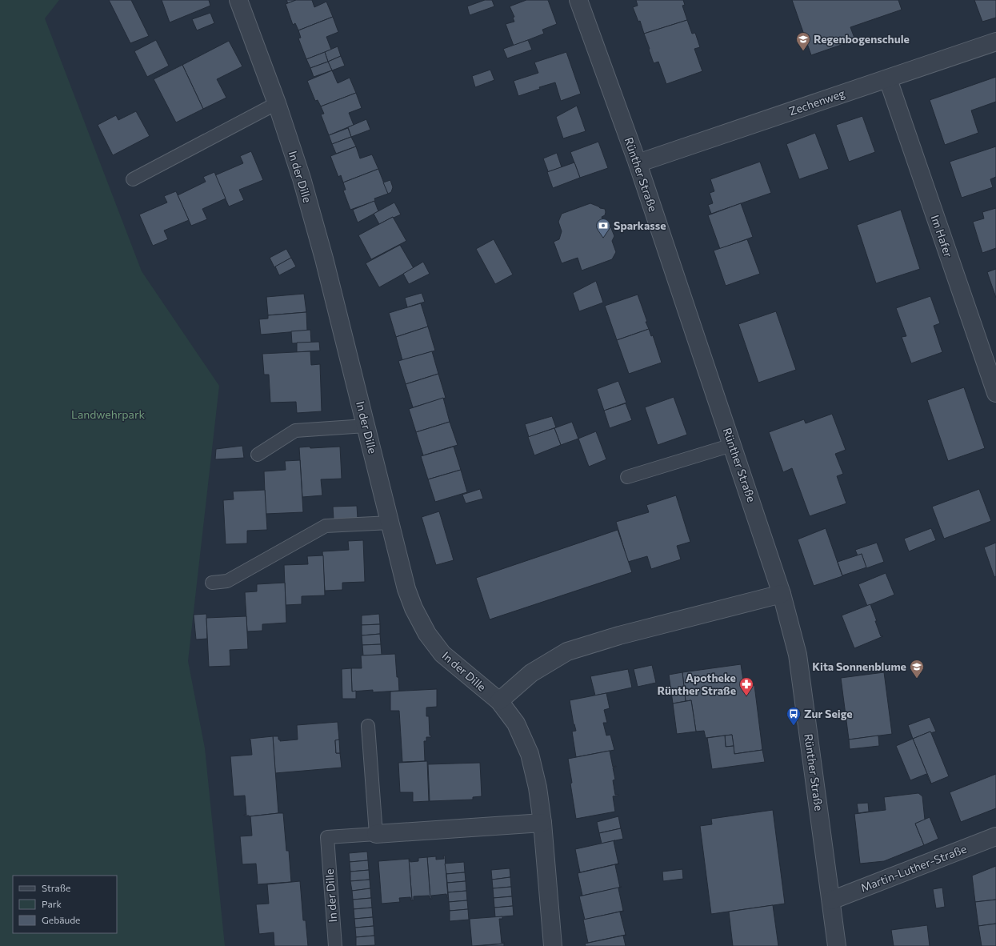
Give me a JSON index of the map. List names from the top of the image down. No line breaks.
{"streets":{"street":["Zechenweg","Rünther Straße","In der Dille","Im Hafer","Martin-Luther-Straße"]},"crossings":[["Zechenweg","Rünther Straße"],["Zechenweg","Im Hafer"],["Rünther Straße","Martin-Luther-Straße"]],"parks":["Landwehrpark"],"places":{"school or university":["Regenbogenschule","Kita Sonnenblume"],"bank":["Sparkasse"],"pharmacy":["Apotheke Rünther Straße"],"bus stop":["Zur Seige"]},"legend":["Straße","Park","Gebäude"]}
